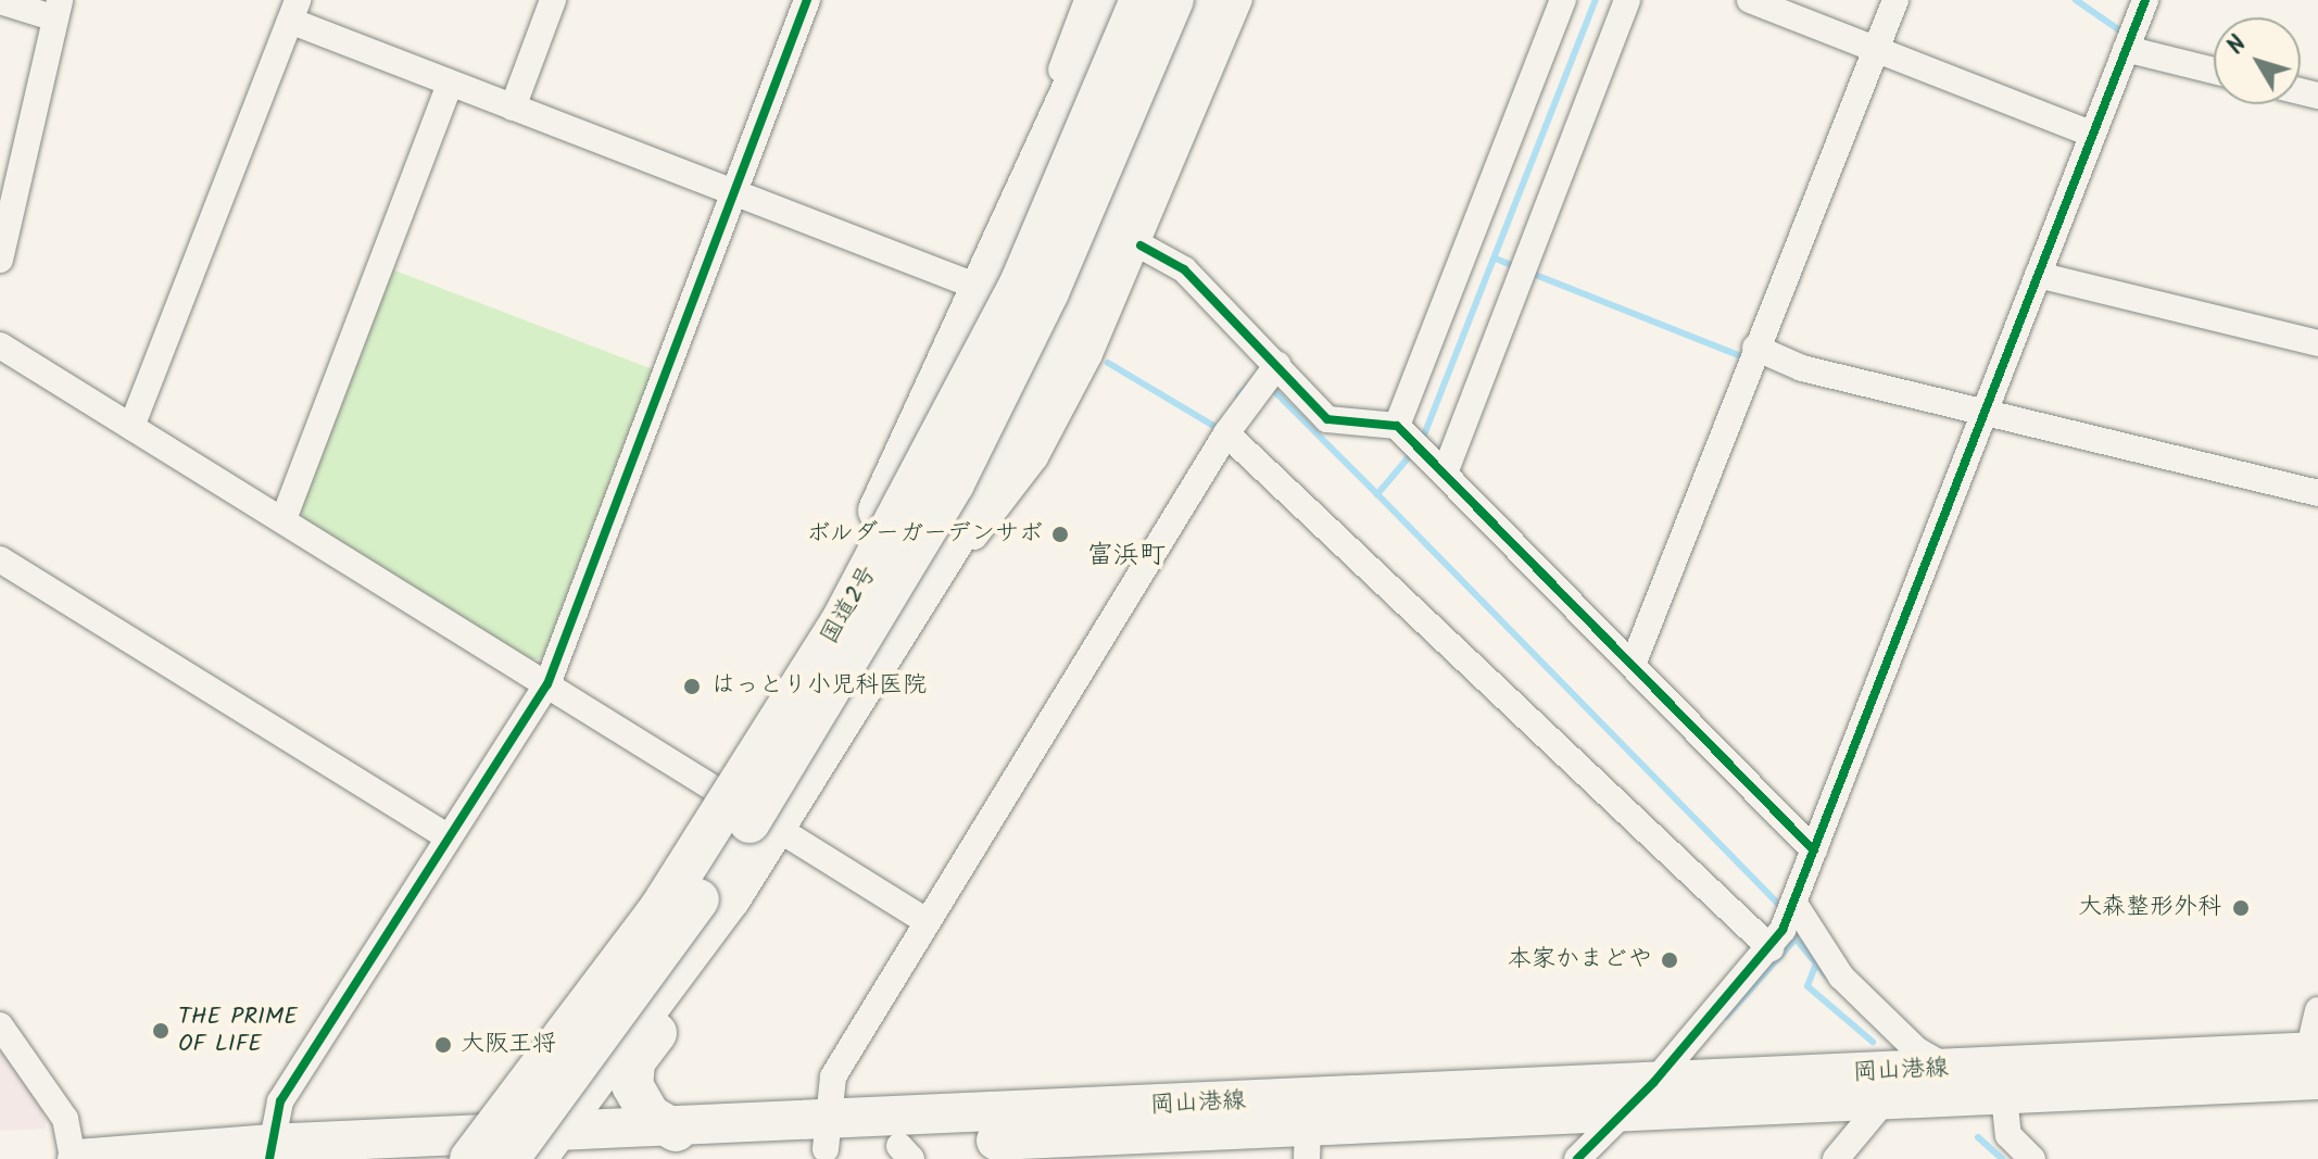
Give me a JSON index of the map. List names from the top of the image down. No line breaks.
{"streets":{"highway":["国道2号"],"main road":["岡山港線"]},"crossings":[["国道2号","岡山港線"]],"districts":["富浜町"],"places":["ボルダーガーデンサボ","はっとり小児科医院","大森整形外科","本家かまどや","THE PRIME OF LIFE","大阪王将"],"north":"top left"}
